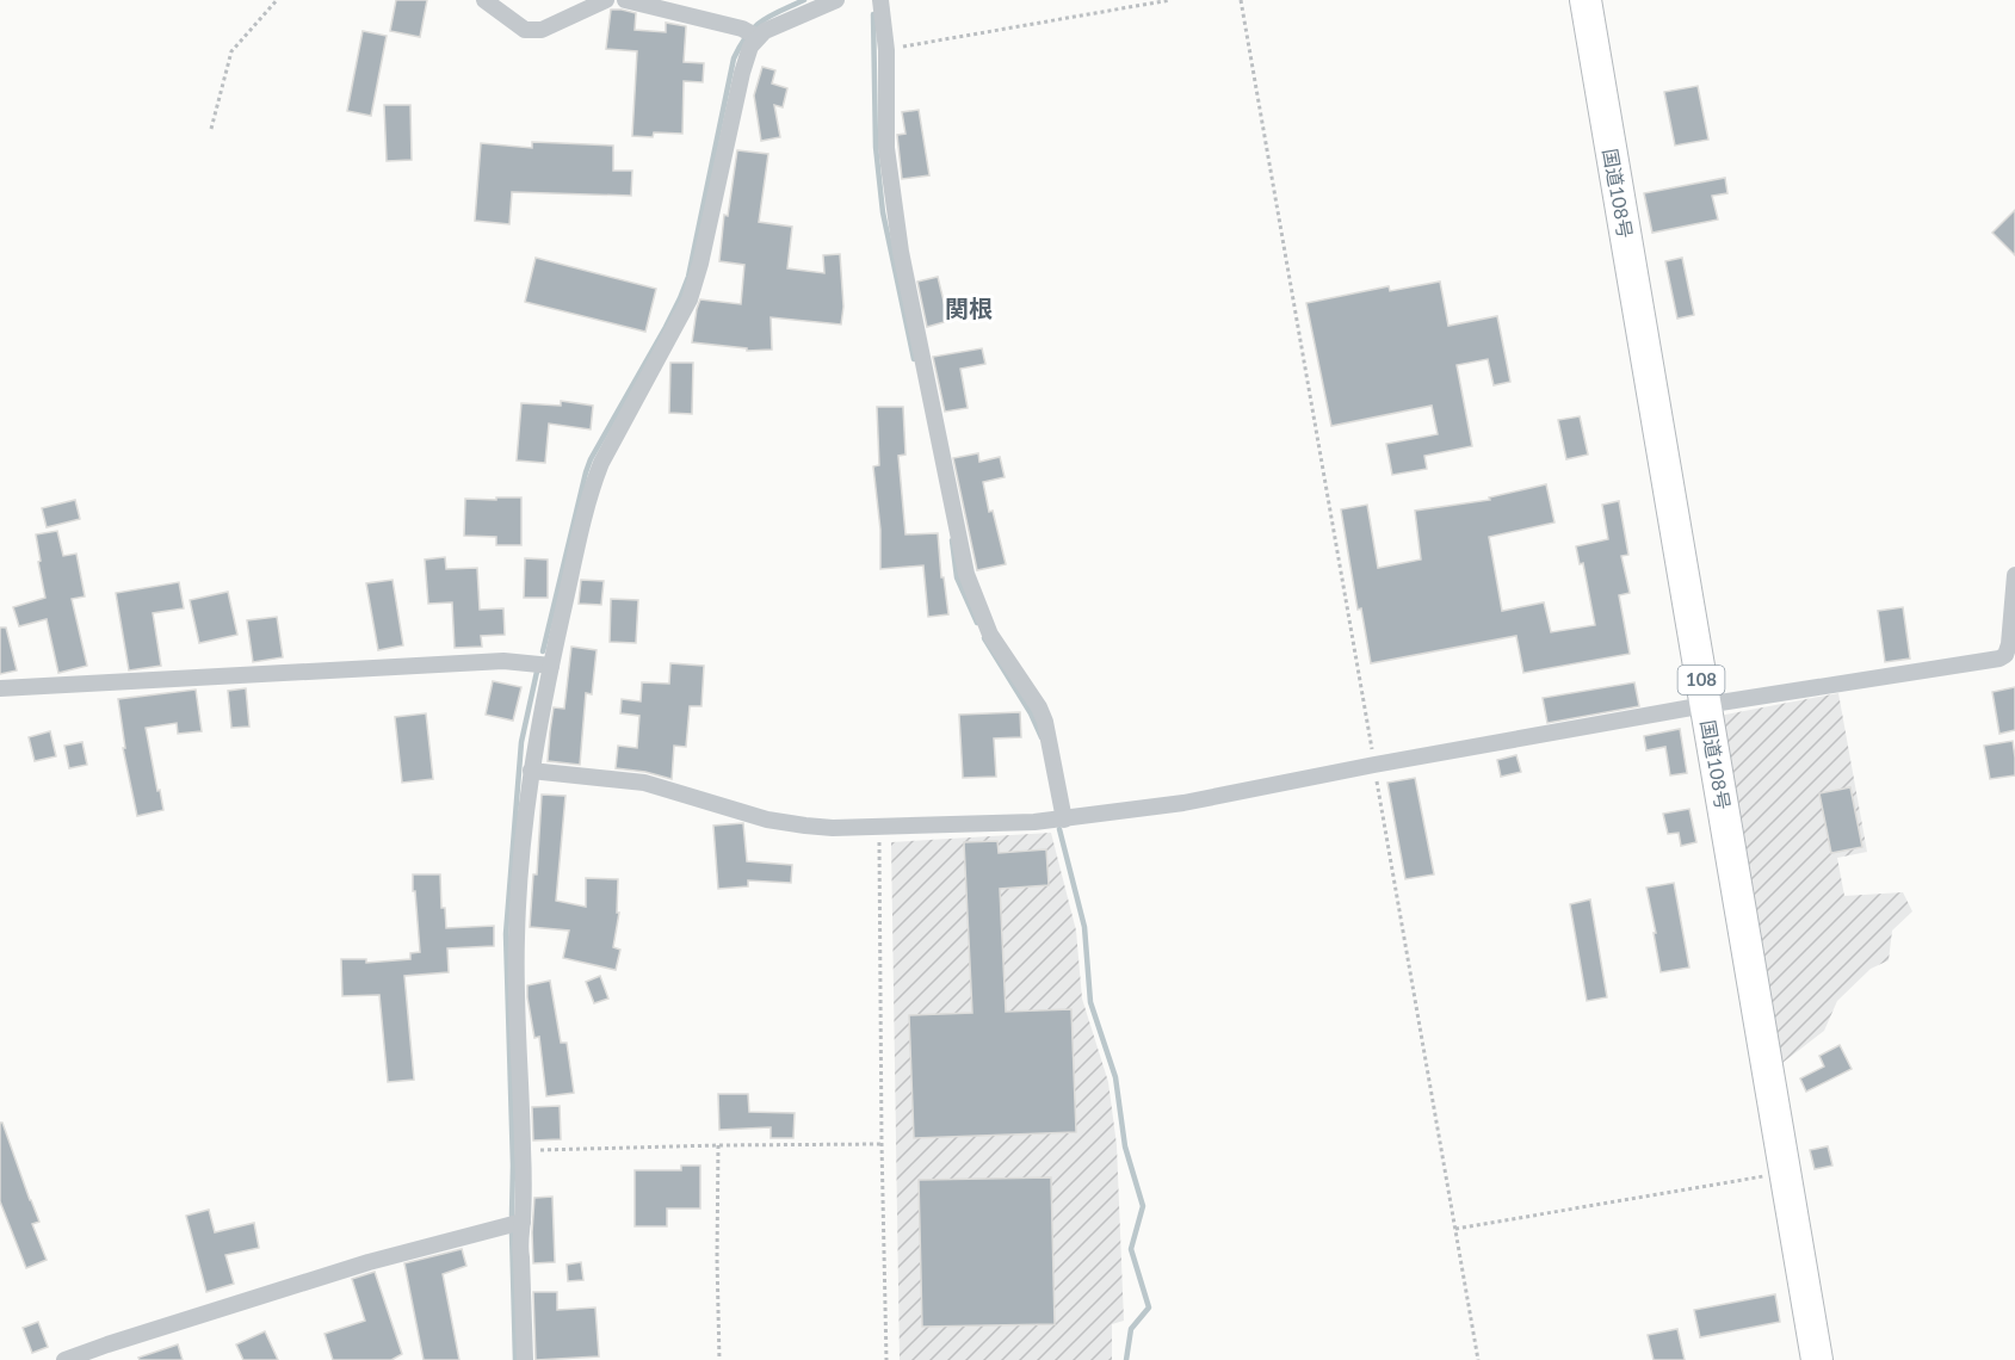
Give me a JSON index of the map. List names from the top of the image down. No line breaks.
{"streets":{"highway":["国道108号","108"]},"districts":["関根"]}
